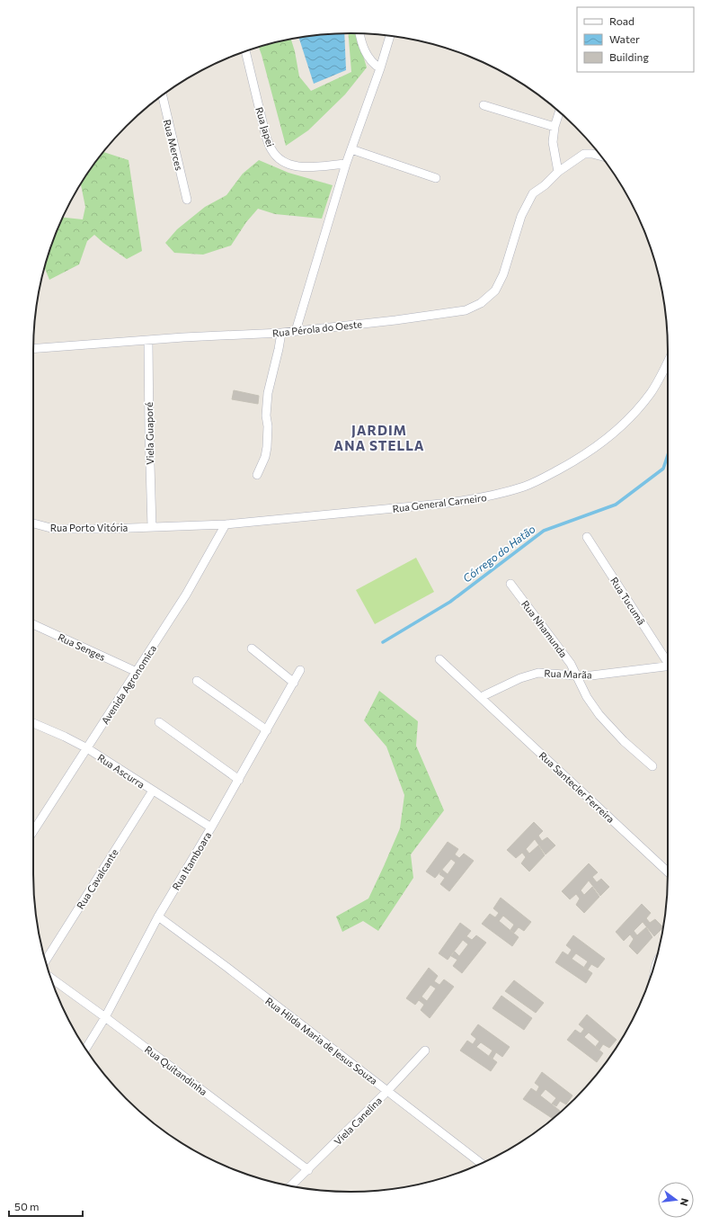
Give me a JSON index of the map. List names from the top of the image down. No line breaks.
{"streets":{"street":["Rua Japei","Rua Merces","Rua Pérola do Oeste","Viela Guaporé","Rua General Carneiro","Rua Porto Vitória","Rua Tucumã","Rua Nhamunda","Rua Senges","Rua Marãa","Avenida Agronomica","Rua Ascurra","Rua Santecler Ferreira","Rua Itamboara","Rua Cavalcante","Rua Hilda Maria de Jesus Souza","Rua Quitandinha","Viela Canelina"]},"crossings":[["Rua Pérola do Oeste","Viela Guaporé"],["Viela Guaporé","Rua General Carneiro"],["Viela Guaporé","Rua Porto Vitória"],["Rua General Carneiro","Rua Porto Vitória"],["Rua General Carneiro","Avenida Agronomica"],["Rua Nhamunda","Rua Marãa"],["Rua Senges","Avenida Agronomica"],["Rua Marãa","Rua Santecler Ferreira"],["Avenida Agronomica","Rua Ascurra"],["Rua Ascurra","Rua Itamboara"],["Rua Ascurra","Rua Cavalcante"],["Rua Itamboara","Rua Hilda Maria de Jesus Souza"],["Rua Itamboara","Rua Quitandinha"],["Rua Hilda Maria de Jesus Souza","Viela Canelina"],["Rua Quitandinha","Viela Canelina"]],"districts":["JARDIM ANA STELLA"],"water":["Córrego do Hatão"],"legend":["Road","Water","Building"],"scale_bar":"50 m","north":"right"}
